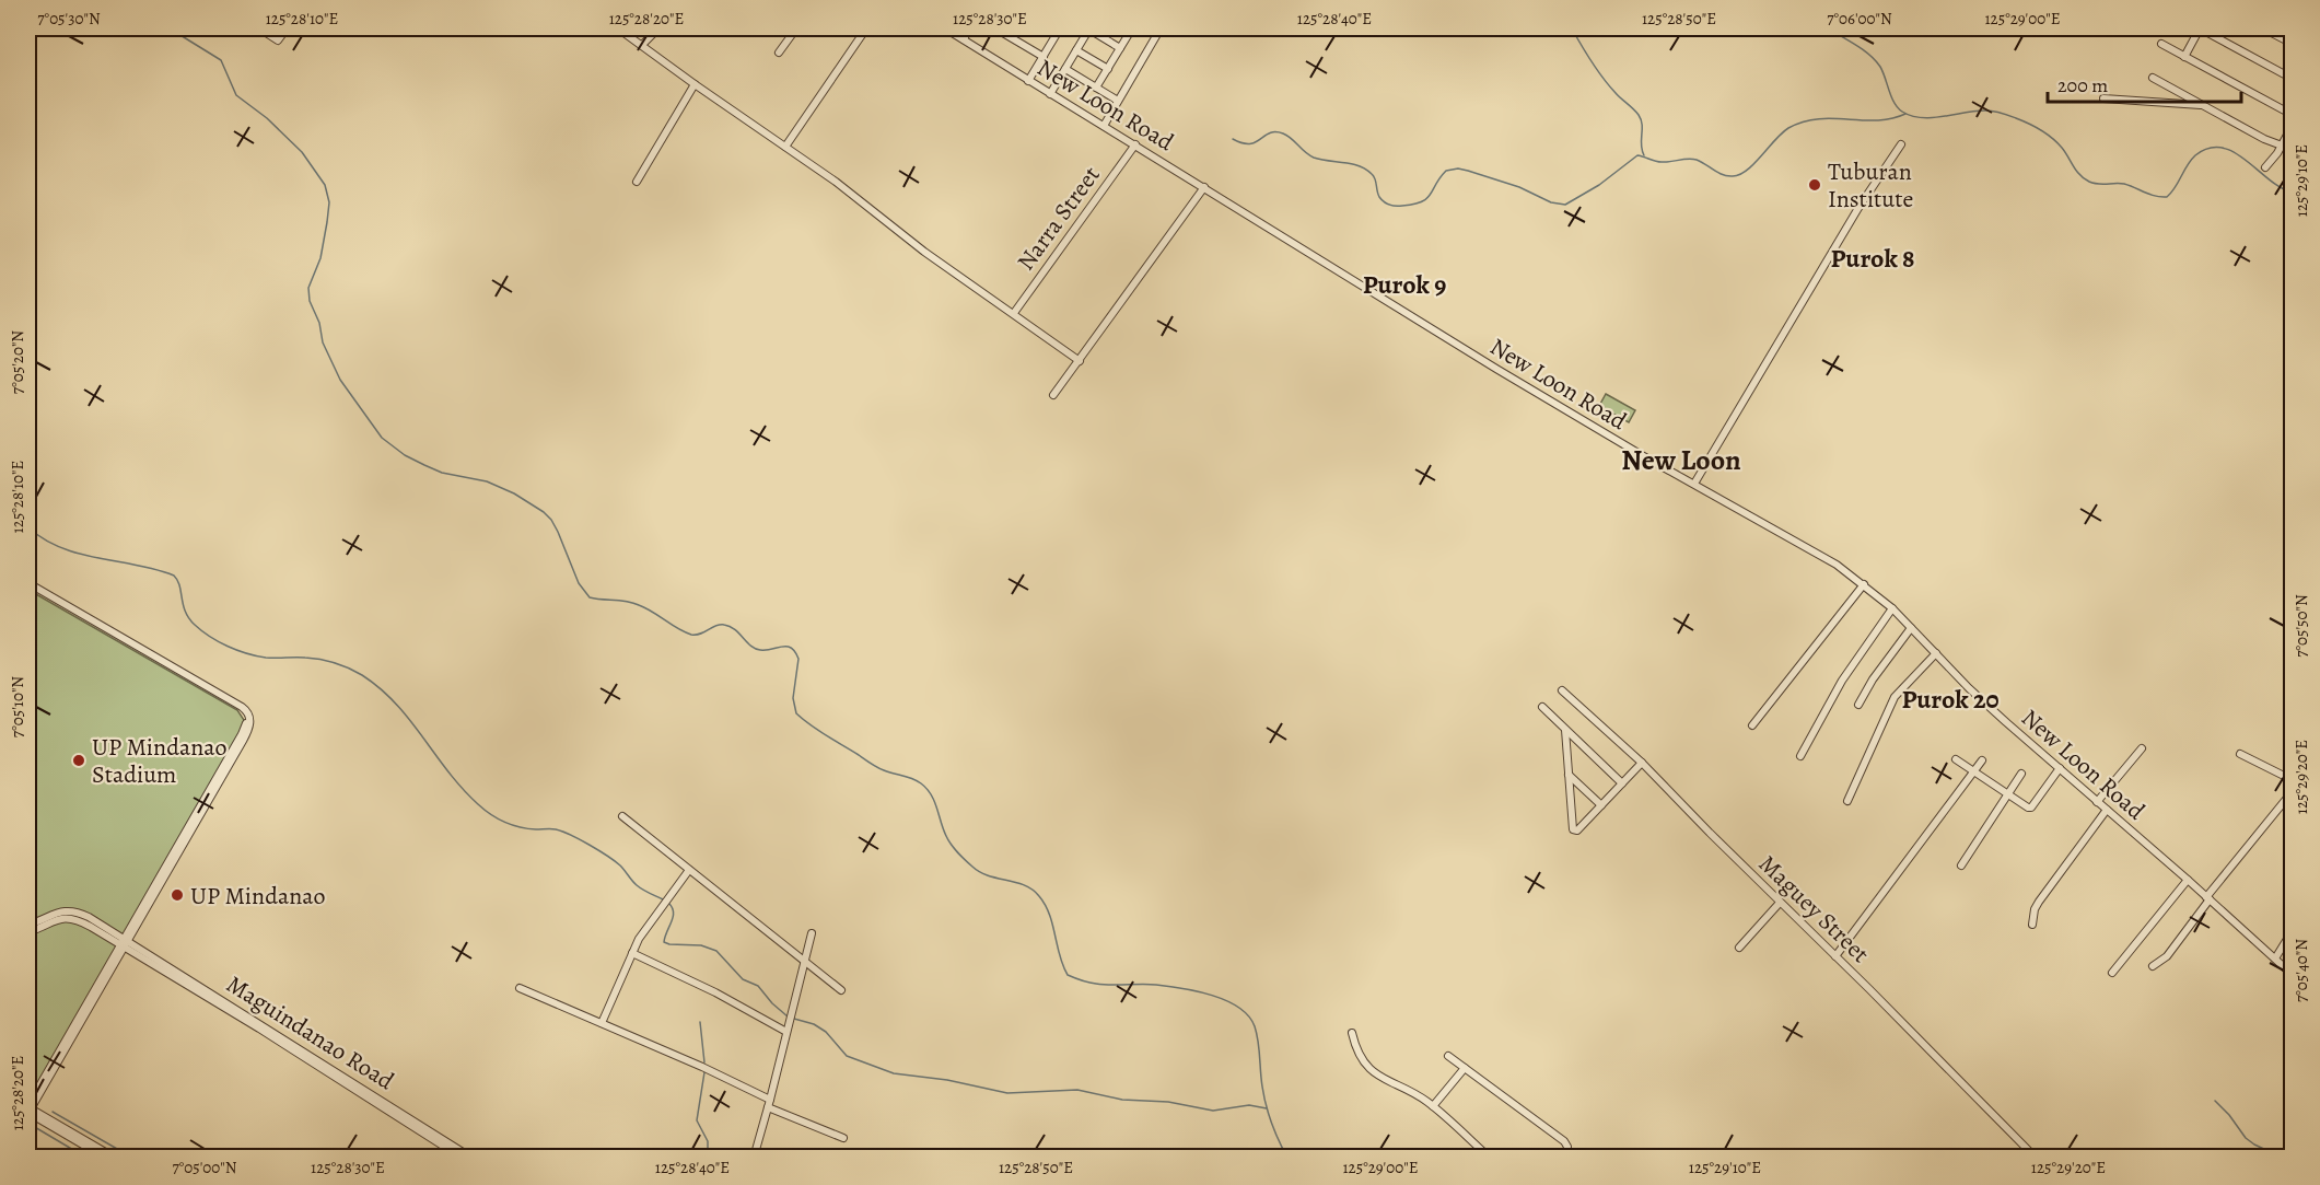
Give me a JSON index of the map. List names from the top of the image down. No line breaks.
{"streets":{"street":["New Loon Road","Narra Street","Maguey Street","Maguindanao Road"]},"crossings":[["New Loon Road","Narra Street"]],"districts":["Purok 8","Purok 9","New Loon","Purok 20"],"places":["Tuburan Institute","UP Mindanao Stadium","UP Mindanao"],"scale_bar":"200 m","coordinates":["7°05'30\"N","125°28'10\"E","125°28'20\"E","125°28'30\"E","125°28'40\"E","125°28'50\"E","7°06'00\"N","125°29'00\"E","125°29'10\"E","7°05'20\"N","7°05'50\"N","7°05'10\"N","125°29'20\"E","7°05'40\"N","7°05'00\"N"]}
